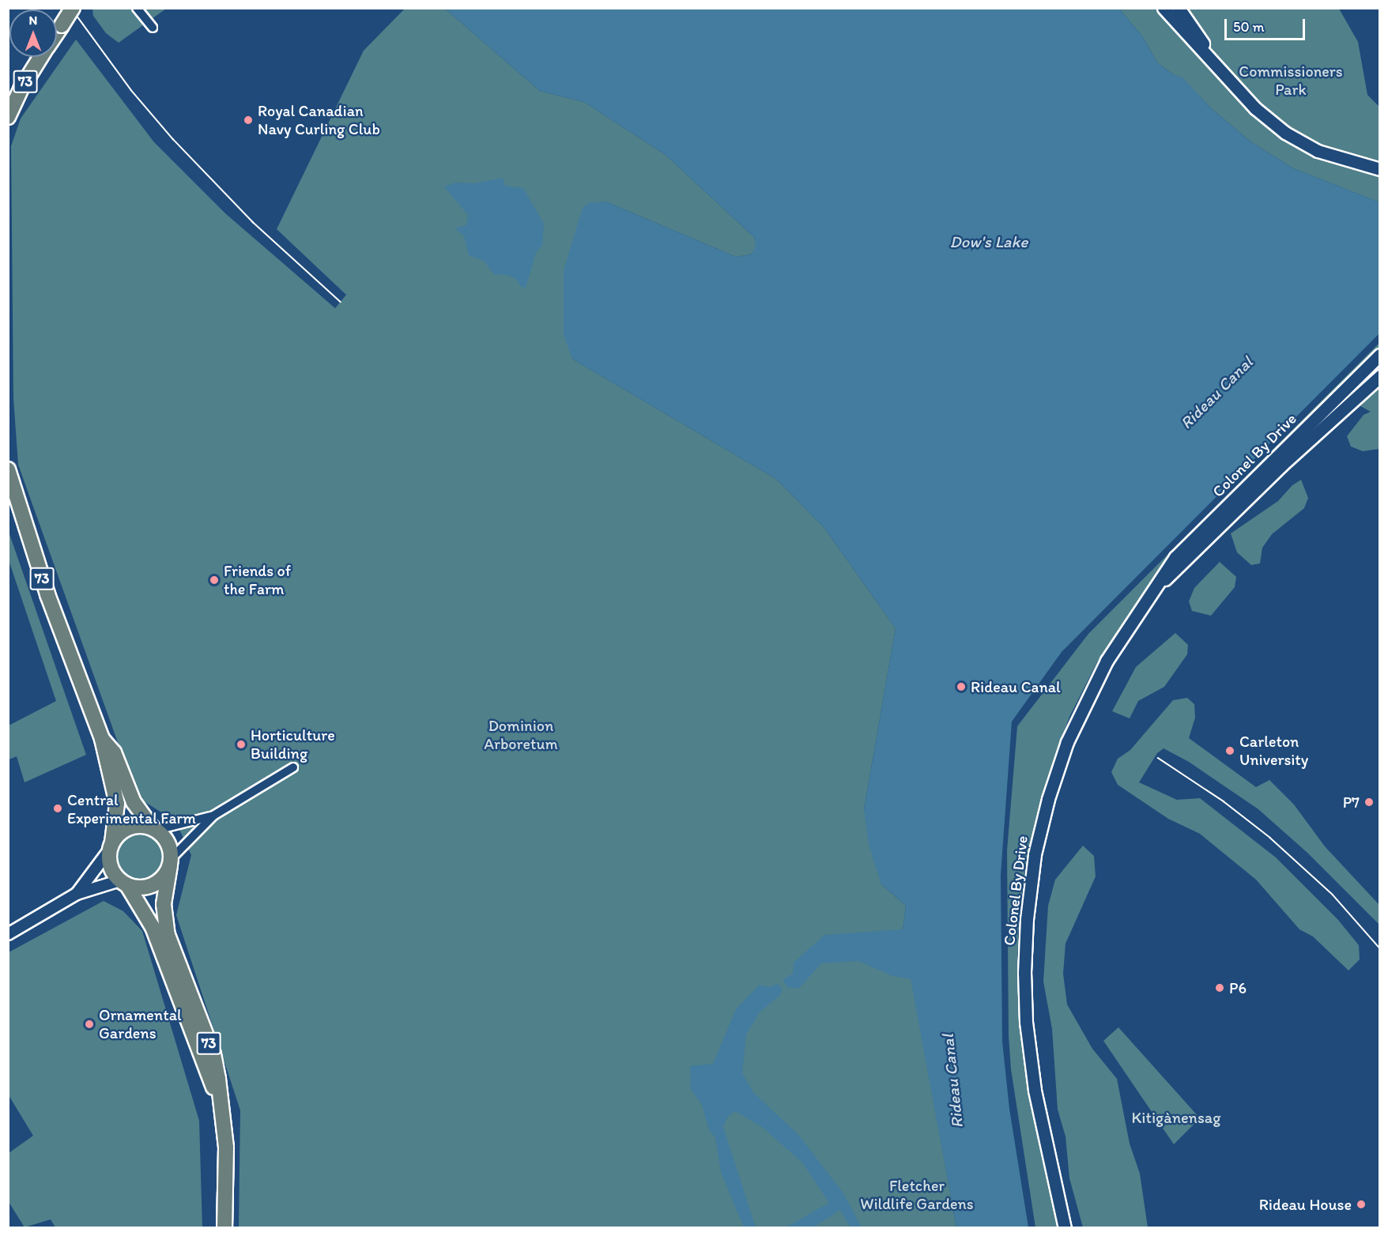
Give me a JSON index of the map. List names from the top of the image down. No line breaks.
{"streets":{"main road":["73","Colonel By Drive"]},"water":["Dow's Lake","Rideau Canal"],"parks":["Commissioners Park","Dominion Arboretum","Kitigànensag","Fletcher Wildlife Gardens"],"places":["Royal Canadian Navy Curling Club","Friends of the Farm","Rideau Canal","Horticulture Building","Carleton University","P7","Central Experimental Farm","P6","Ornamental Gardens","Rideau House"],"scale_bar":"50 m","north":"top"}
